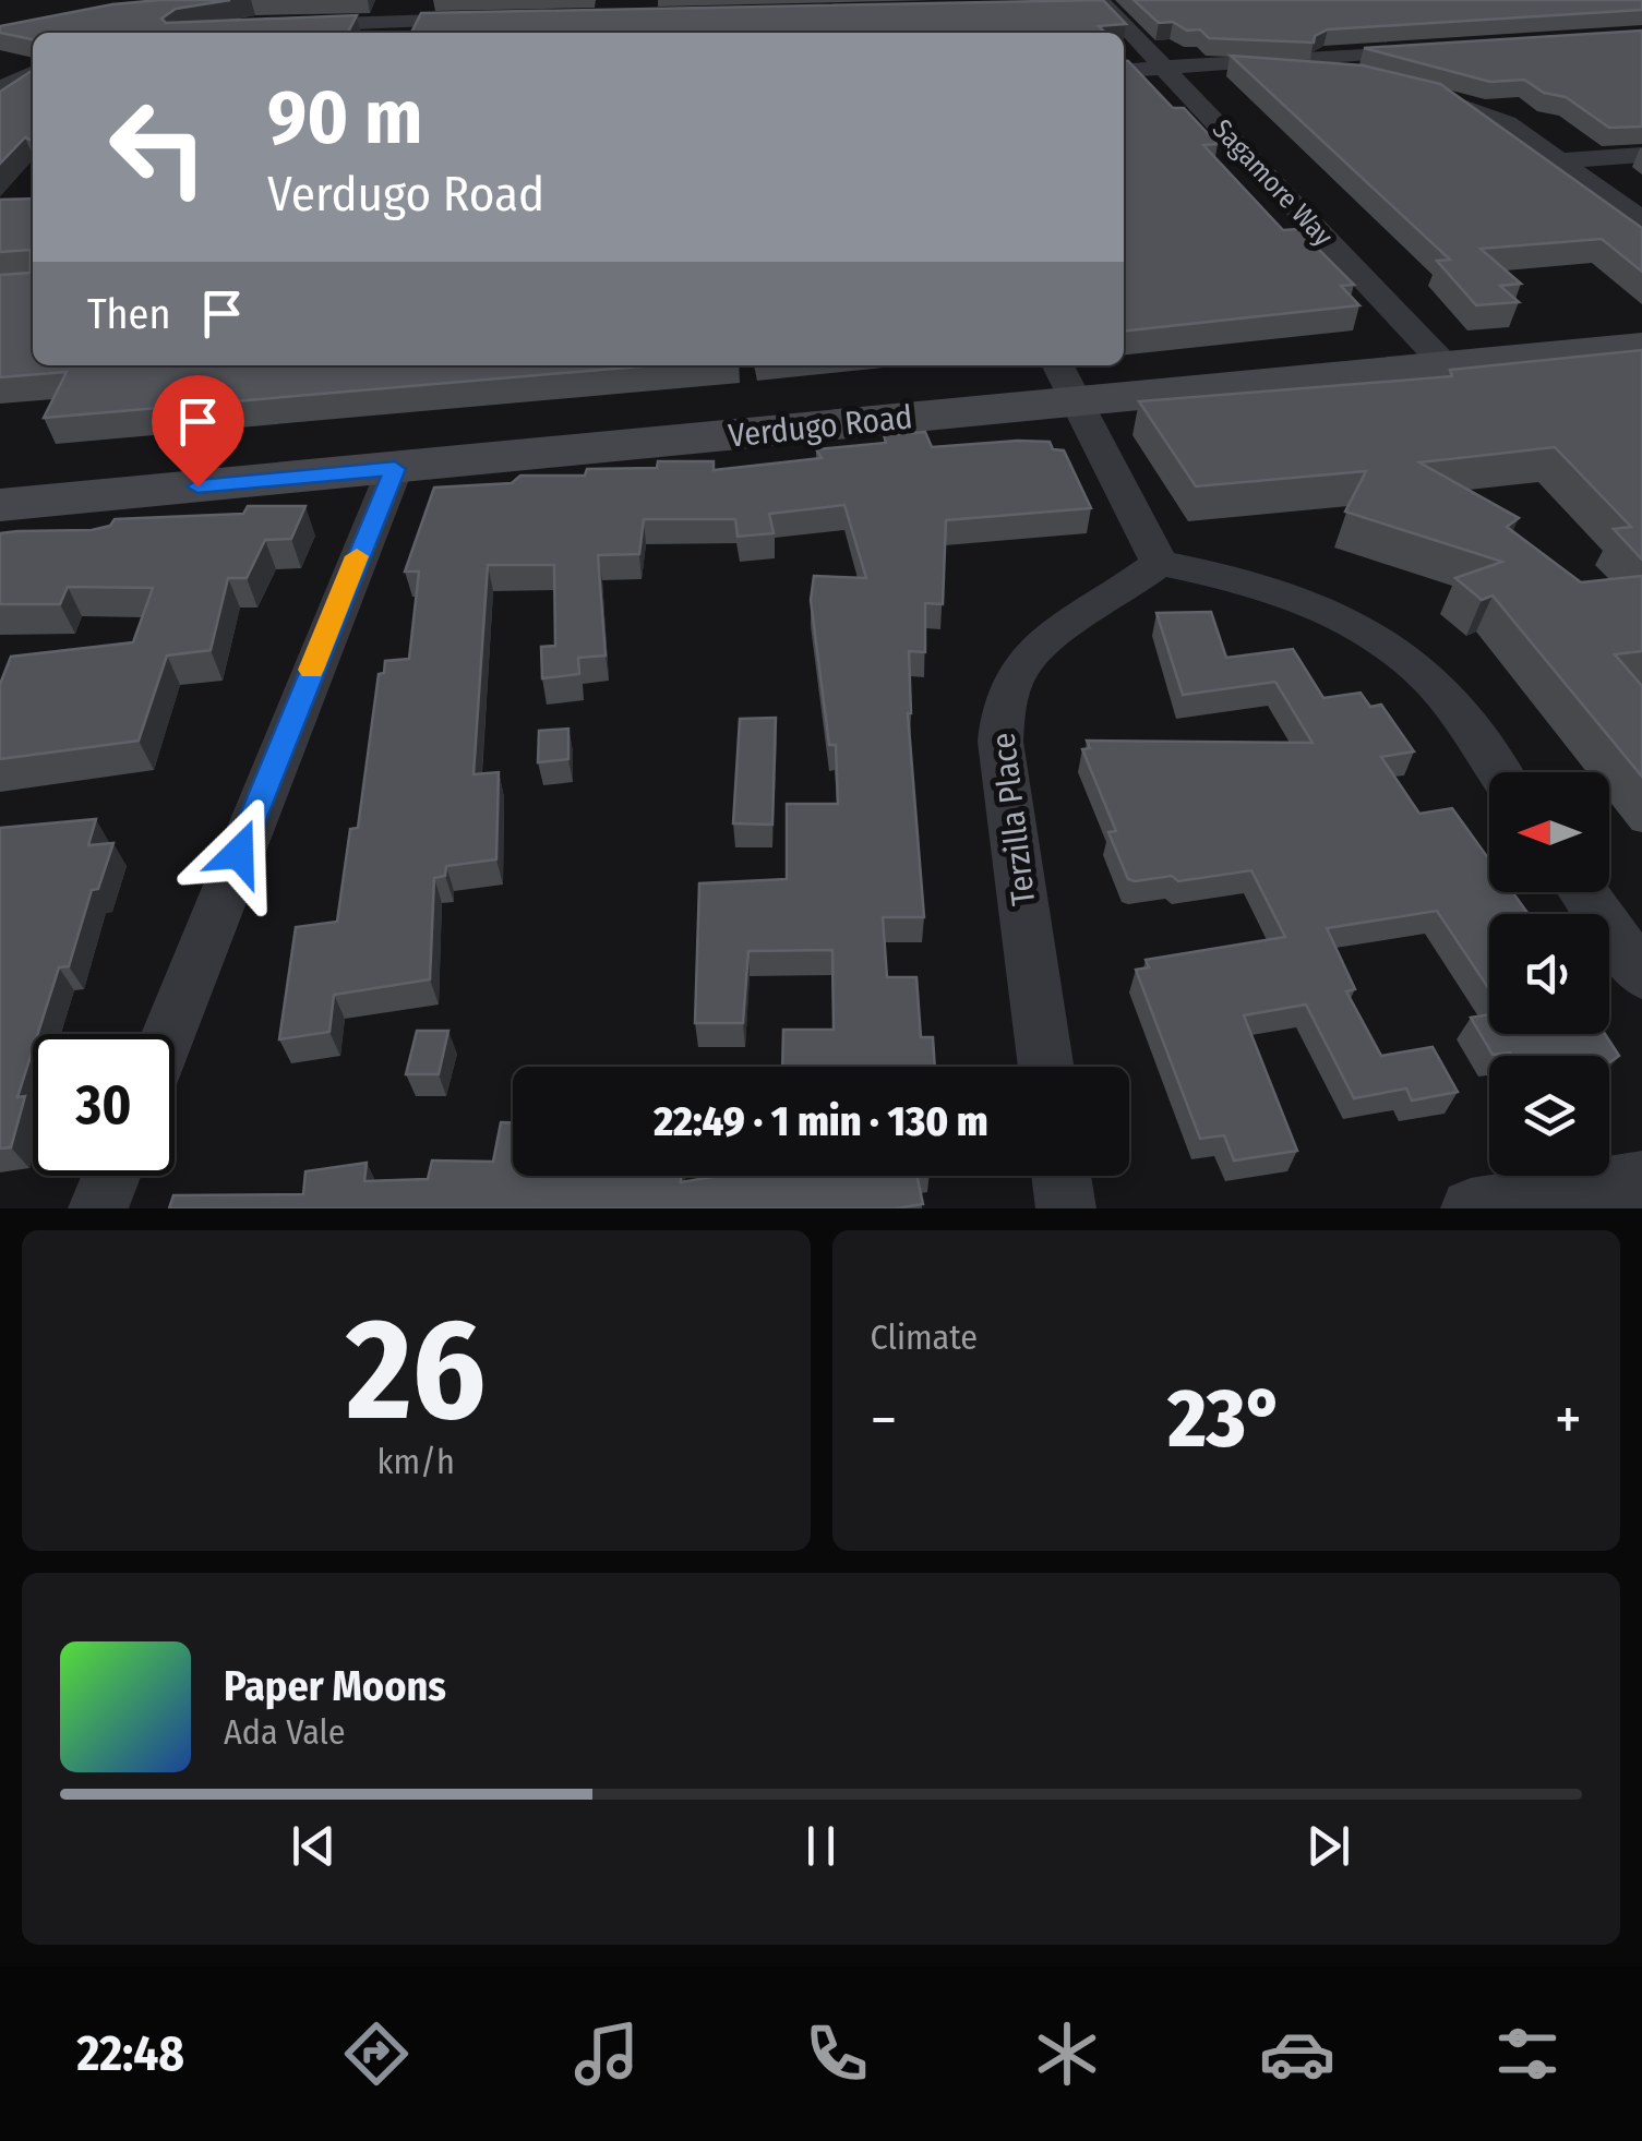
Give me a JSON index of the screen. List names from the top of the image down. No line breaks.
{"streets":{"main road":["Verdugo Road"],"street":["Sagamore Way","Terzilla Place"]},"crossings":[["Sagamore Way","Verdugo Road"]],"north":"left","page":{"turn":["90 m","Verdugo Road"],"then":"Then","limit":"30","trip":"22:49 · 1 min · 130 m","tile":[["26","km/h"],"Climate"],"heat":["−","23°","+"],"song":["Paper Moons","Ada Vale"],"tabs":"22:48"}}
